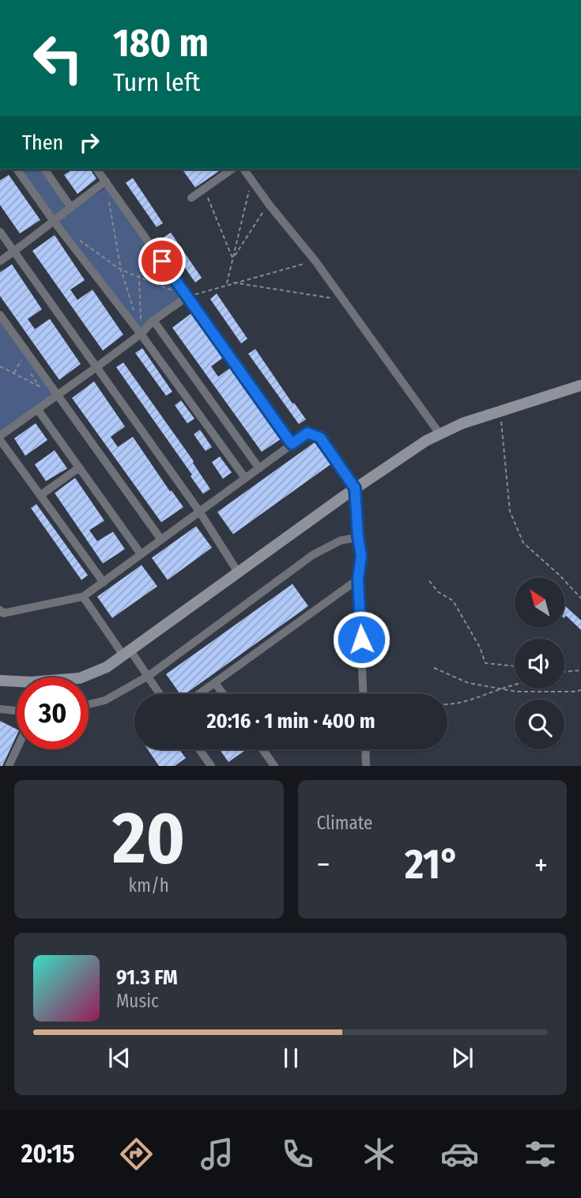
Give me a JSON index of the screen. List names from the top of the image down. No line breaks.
{"north":"top left","page":{"turn":["180 m","Turn left"],"then":"Then","limit":"30","trip":"20:16 · 1 min · 400 m","tile":[["20","km/h"],"Climate"],"heat":["−","21°","+"],"song":["91.3 FM","Music"],"tabs":"20:15"}}
